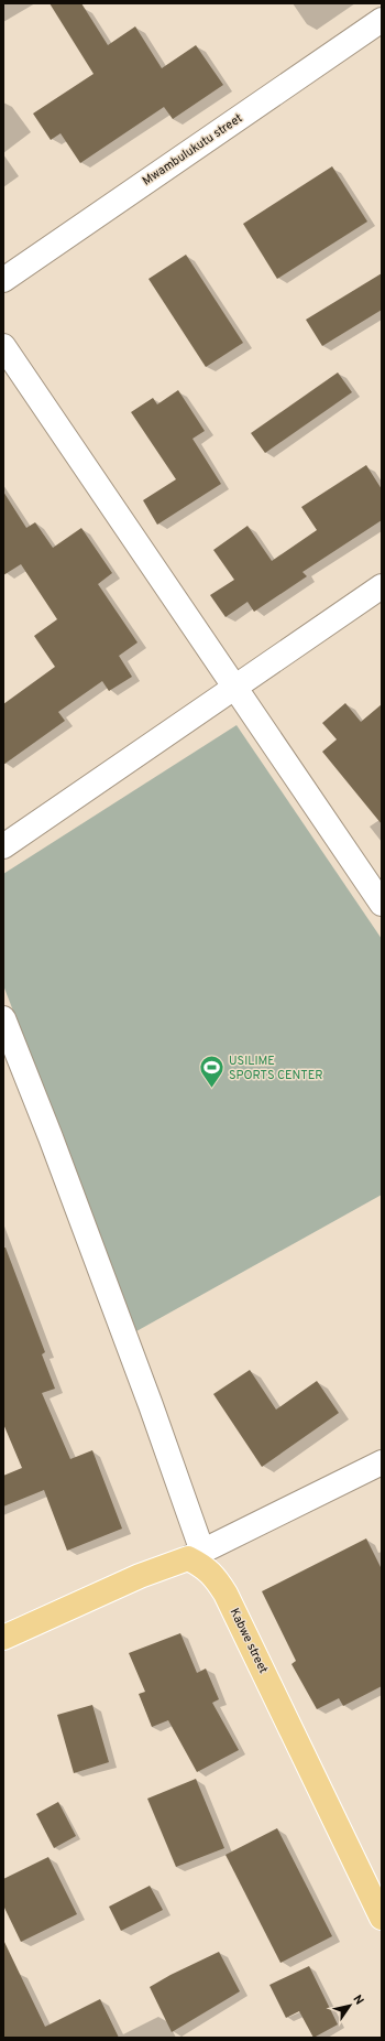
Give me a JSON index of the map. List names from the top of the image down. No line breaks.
{"streets":{"main road":["Kabwe street"],"street":["Mwambulukutu street"]},"places":{"sports":["USILIME SPORTS CENTER"]},"north":"top right"}
